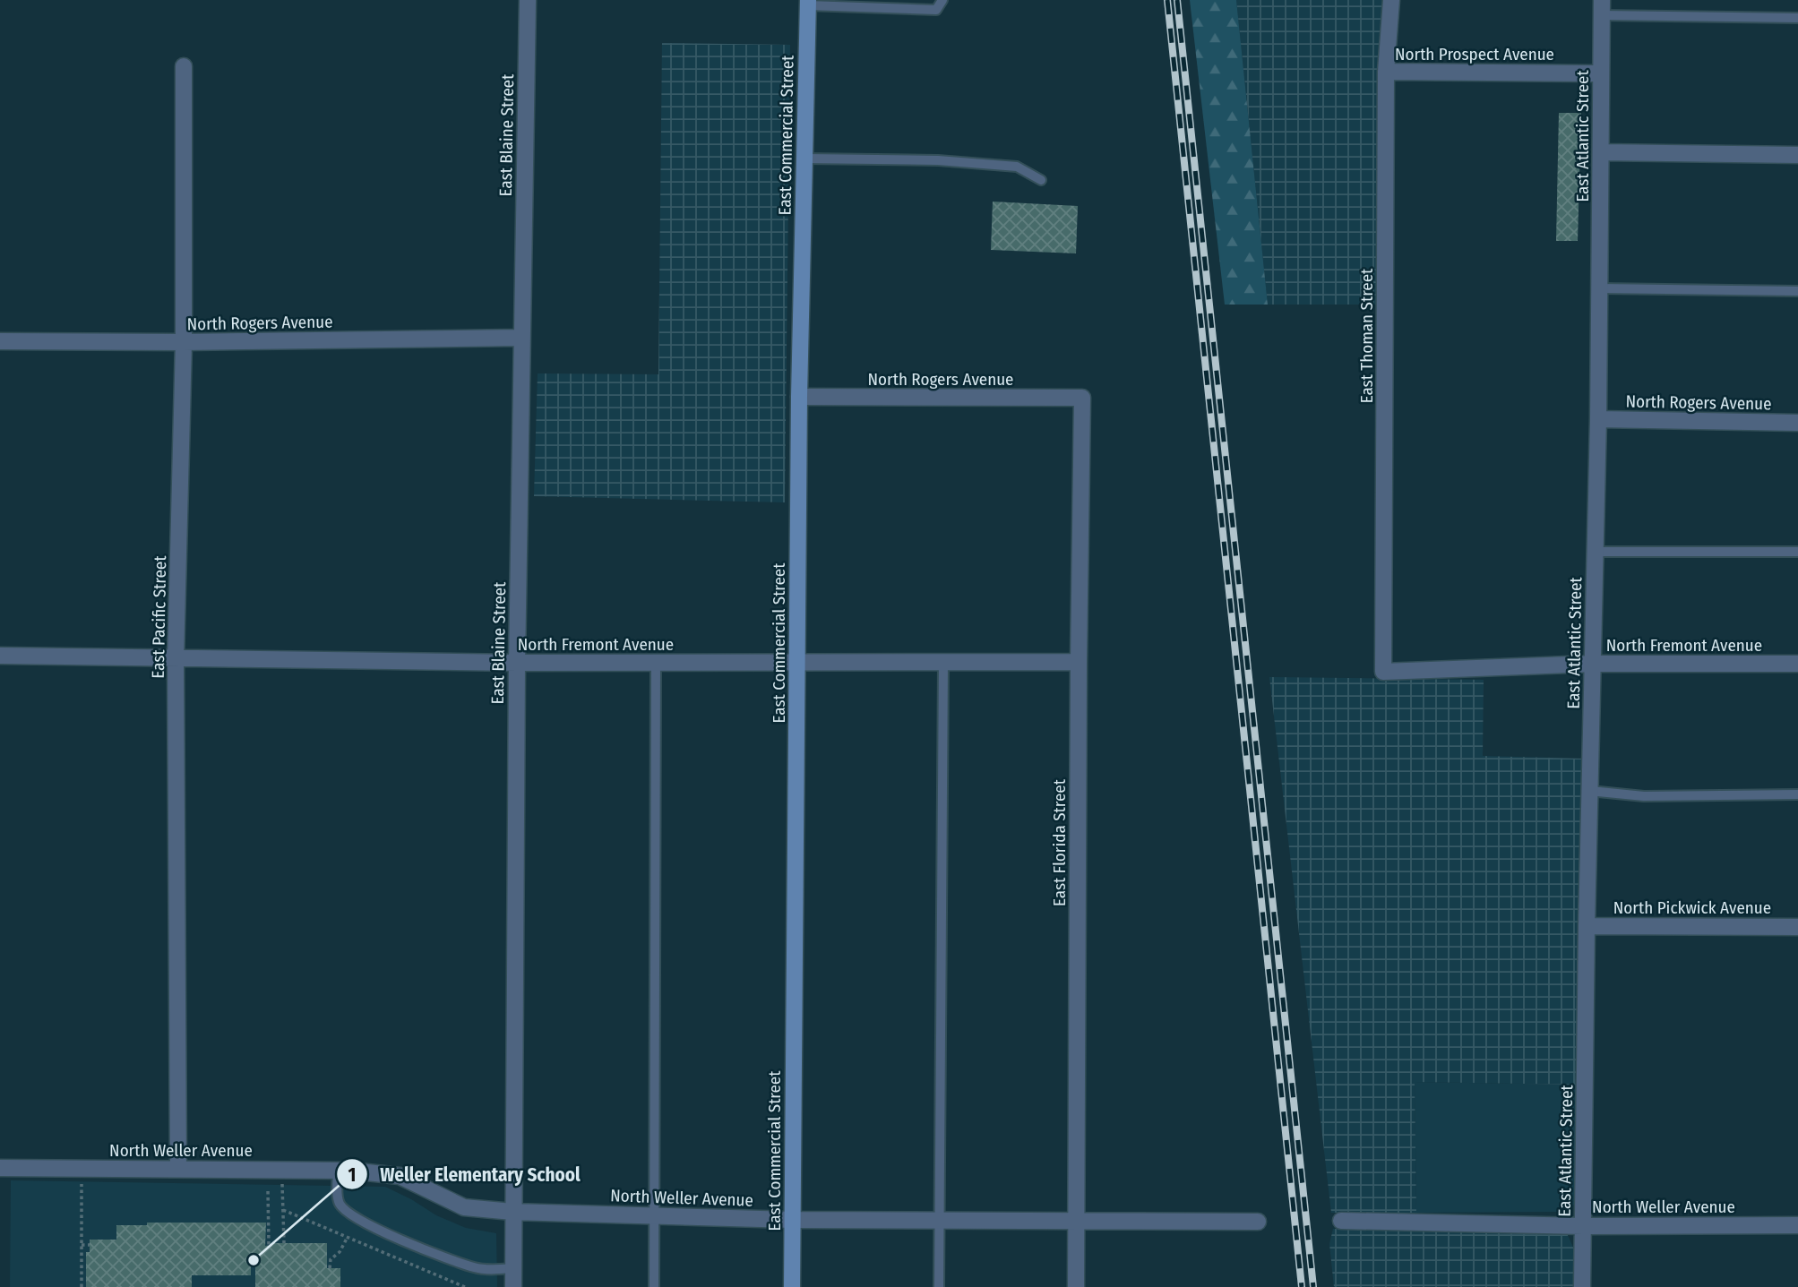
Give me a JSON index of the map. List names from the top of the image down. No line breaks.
{"streets":{"street":["North Prospect Avenue","East Blaine Street","East Commercial Street","East Atlantic Street","North Rogers Avenue","East Thoman Street","East Pacific Street","North Fremont Avenue","East Florida Street","North Pickwick Avenue","North Weller Avenue"]},"crossings":[["North Prospect Avenue","East Atlantic Street"],["North Prospect Avenue","East Thoman Street"],["East Blaine Street","North Rogers Avenue"],["East Blaine Street","North Fremont Avenue"],["East Blaine Street","North Weller Avenue"],["East Commercial Street","North Rogers Avenue"],["East Commercial Street","North Fremont Avenue"],["East Commercial Street","North Weller Avenue"],["East Atlantic Street","North Rogers Avenue"],["East Atlantic Street","North Fremont Avenue"],["East Atlantic Street","North Pickwick Avenue"],["East Atlantic Street","North Weller Avenue"],["North Rogers Avenue","East Pacific Street"],["North Rogers Avenue","East Florida Street"],["East Thoman Street","North Fremont Avenue"],["East Pacific Street","North Fremont Avenue"],["East Pacific Street","North Weller Avenue"],["North Fremont Avenue","East Florida Street"],["East Florida Street","North Weller Avenue"]],"places":["Weller Elementary School"]}
